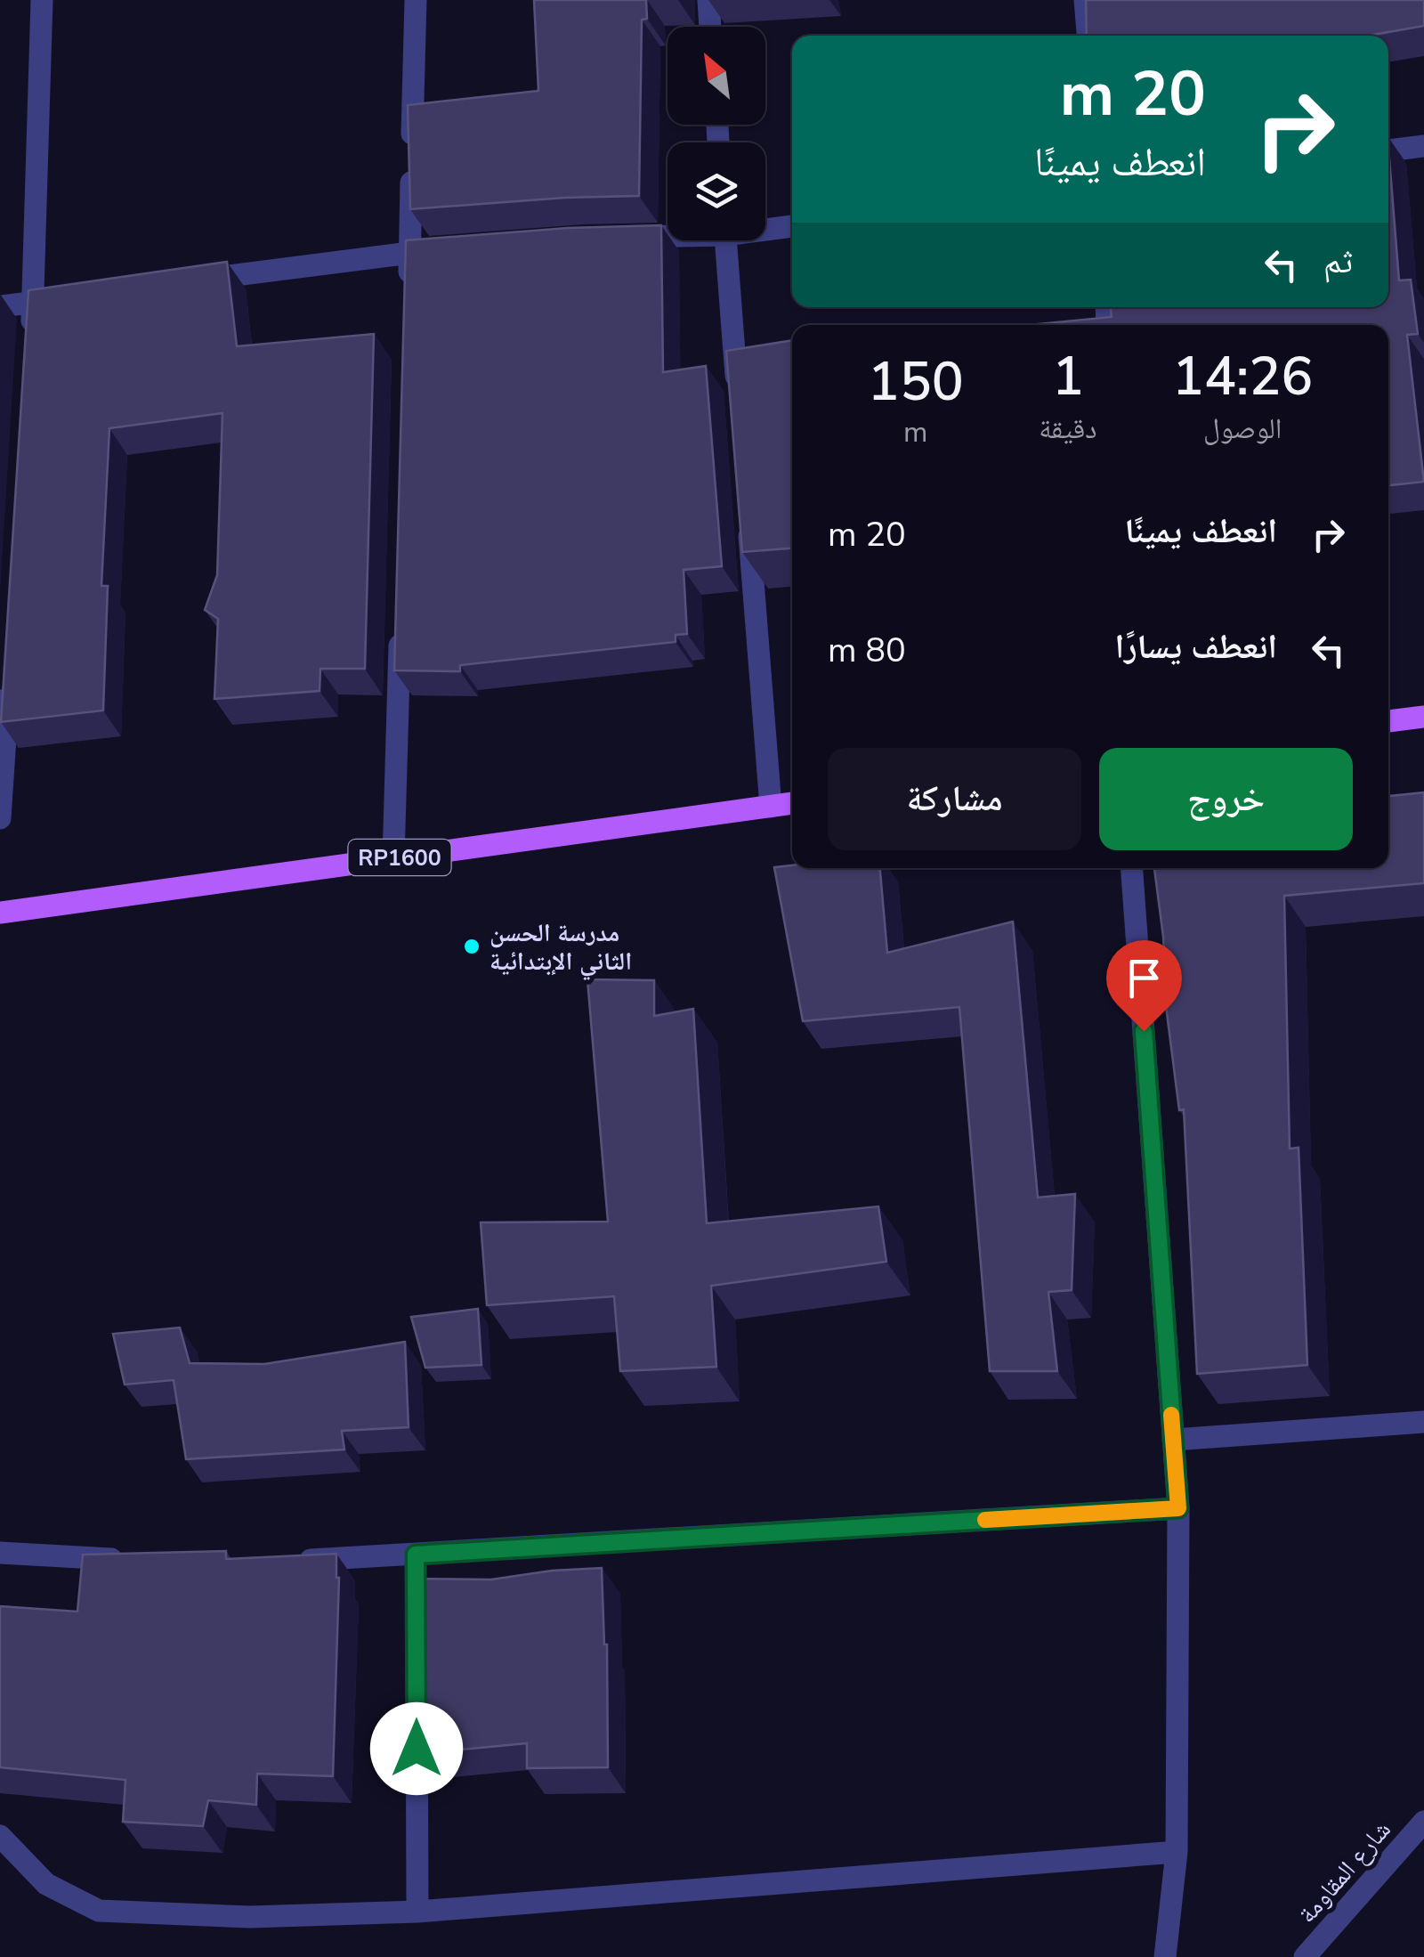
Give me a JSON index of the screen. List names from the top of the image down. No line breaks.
{"streets":{"main road":["RP1600"],"street":["شارع المقاومة"]},"places":["مدرسة الحسن الثاني الإبتدائية"],"north":"top left","page":{"turn":["20 m","انعطف يمينًا"],"then":"ثم","eta":["14:26","الوصول","1","دقيقة","150","m"],"list":[{"name":"انعطف يمينًا","value":"20 m"},{"name":"انعطف يسارًا","value":"80 m"}],"buttons":["خروج","مشاركة"]}}
